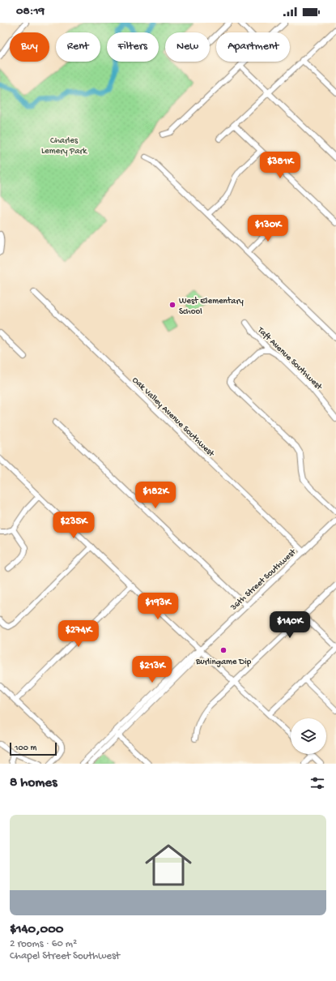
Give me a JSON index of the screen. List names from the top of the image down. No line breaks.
{"streets":{"street":["Taft Avenue Southwest","Oak Valley Avenue Southwest","36th Street Southwest"]},"crossings":[["Oak Valley Avenue Southwest","36th Street Southwest"]],"parks":["Charles Lemery Park"],"places":["West Elementary School","Burlingame Dip"],"scale_bar":"100 m","page":{"status":"08:19","chip":["Buy","Rent","Filters","New","Apartment"],"price":["$381K","$130K","$182K","$235K","$193K","$140K","$274K","$213K"],"scale":"100 m","heading":"8 homes","list":[{"name":"$140,000","note":"2 rooms · 60 m² · Chapel Street Southwest"}]}}
